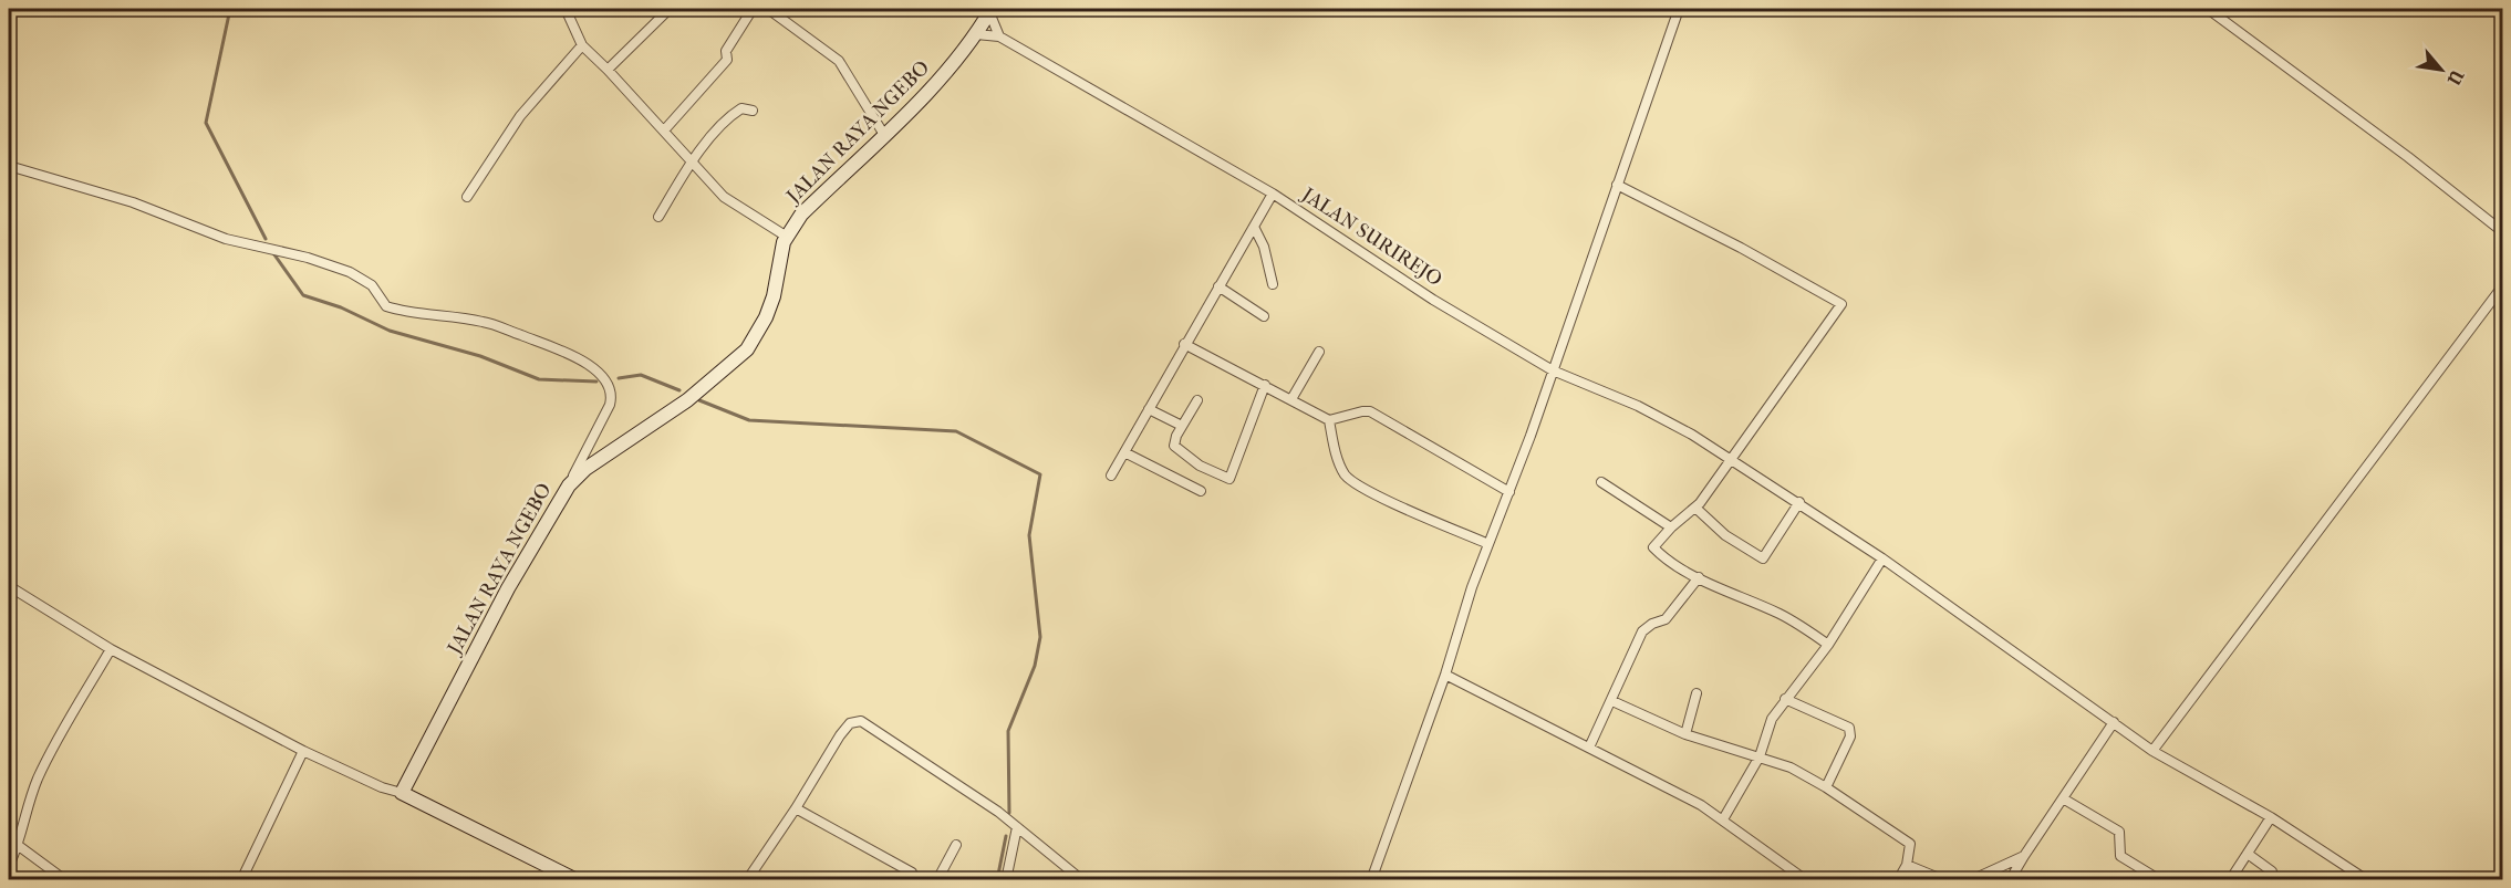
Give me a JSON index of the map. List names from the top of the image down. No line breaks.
{"streets":{"street":["JALAN RAYA NGEBO","JALAN SURIREJO"]},"crossings":[["JALAN RAYA NGEBO","JALAN SURIREJO"]],"north":"bottom right"}
